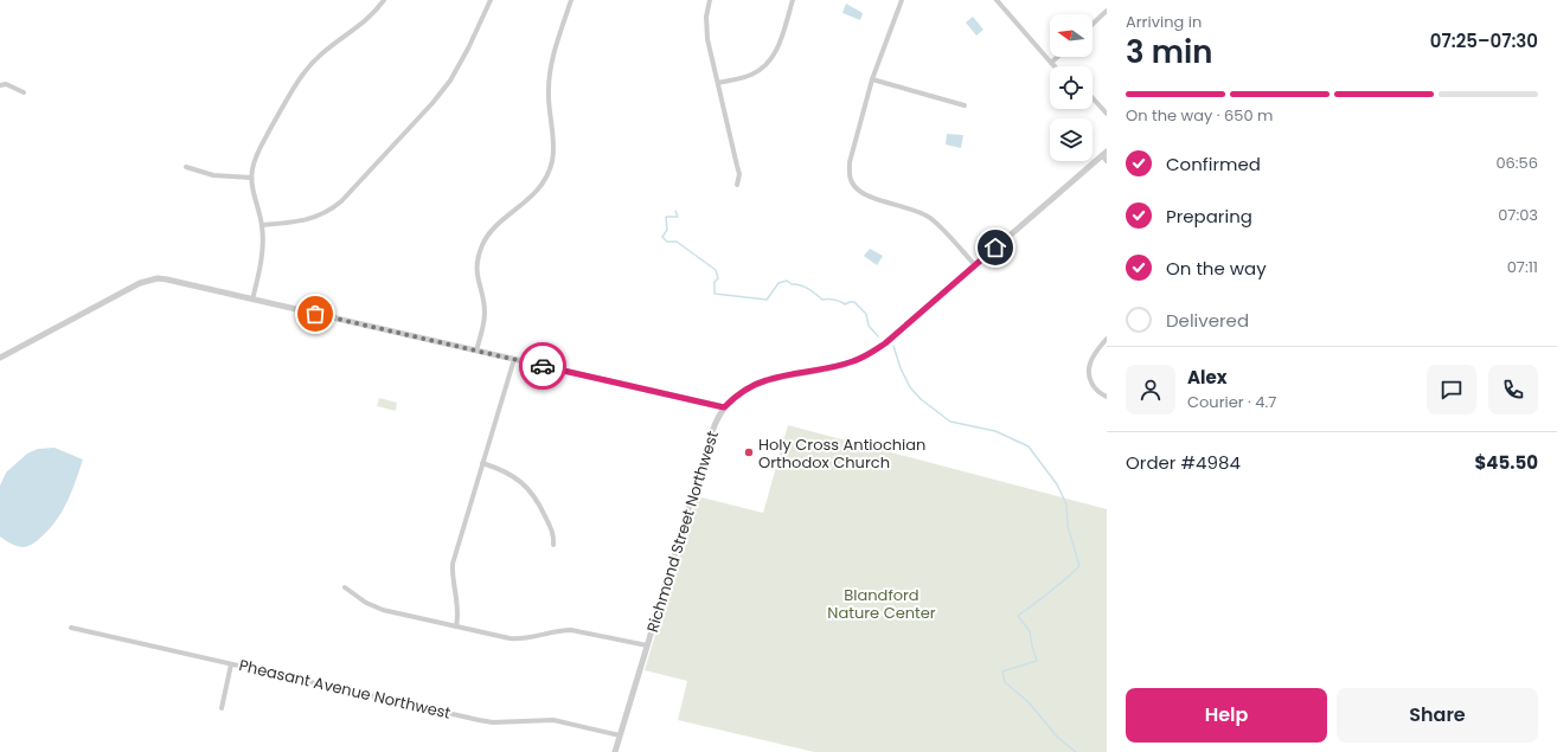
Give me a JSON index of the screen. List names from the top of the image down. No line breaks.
{"streets":{"street":["Richmond Street Northwest","Pheasant Avenue Northwest"]},"crossings":[["Richmond Street Northwest","Pheasant Avenue Northwest"]],"parks":["Blandford Nature Center"],"places":["Holy Cross Antiochian Orthodox Church"],"north":"left","page":{"heading":["3 min","Arriving in","07:25–07:30"],"panel":["Alex","Courier · 4.7","Order #4984","$45.50"],"bar":"On the way · 650 m","list":[["Confirmed","06:56"],["Preparing","07:03"],["On the way","07:11"],"Delivered"],"buttons":["Help","Share"]}}
